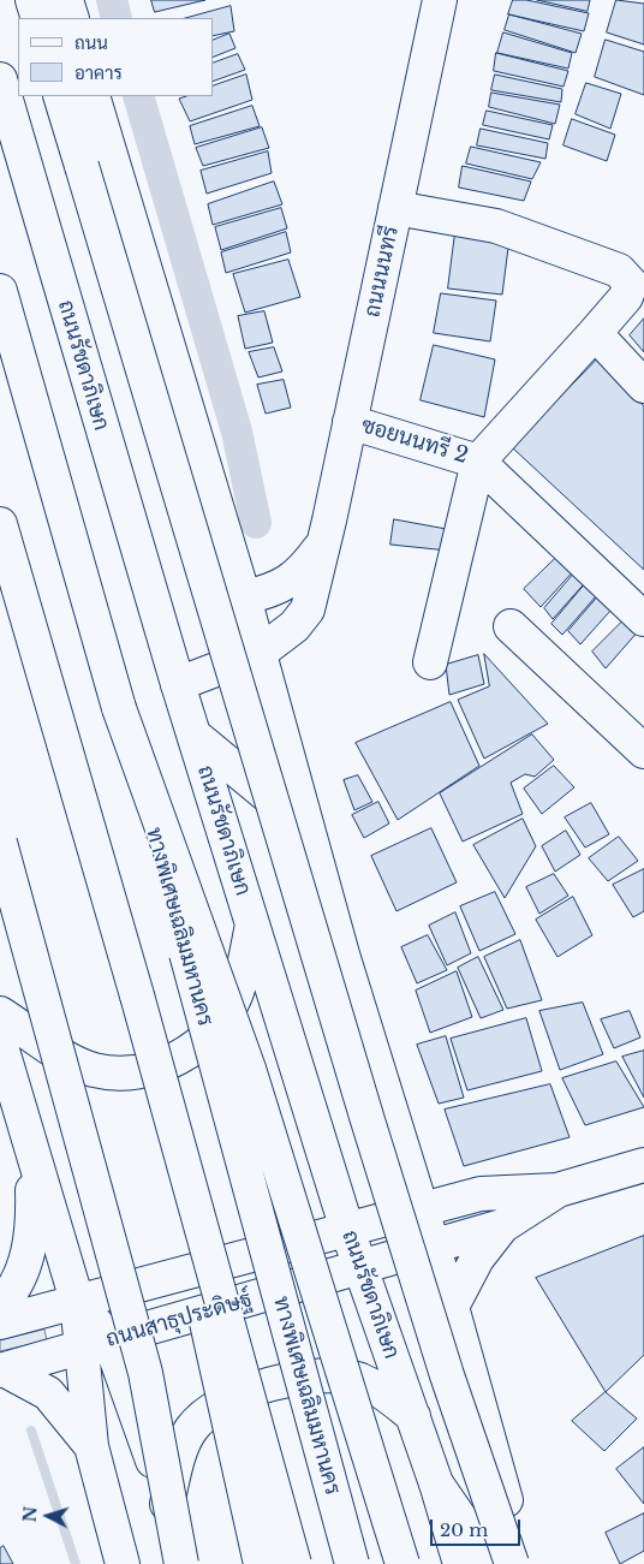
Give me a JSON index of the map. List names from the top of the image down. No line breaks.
{"streets":{"main road":["ถนนนนทรี","ถนนรัชดาภิเษก","ซอยนนทรี 2","ทางพิเศษเฉลิมมหานคร","ถนนสาธุประดิษฐ์"]},"crossings":[["ถนนนนทรี","ถนนรัชดาภิเษก"],["ถนนนนทรี","ซอยนนทรี 2"],["ถนนรัชดาภิเษก","ถนนสาธุประดิษฐ์"]],"legend":["ถนน","อาคาร"],"scale_bar":"20 m","north":"left"}
